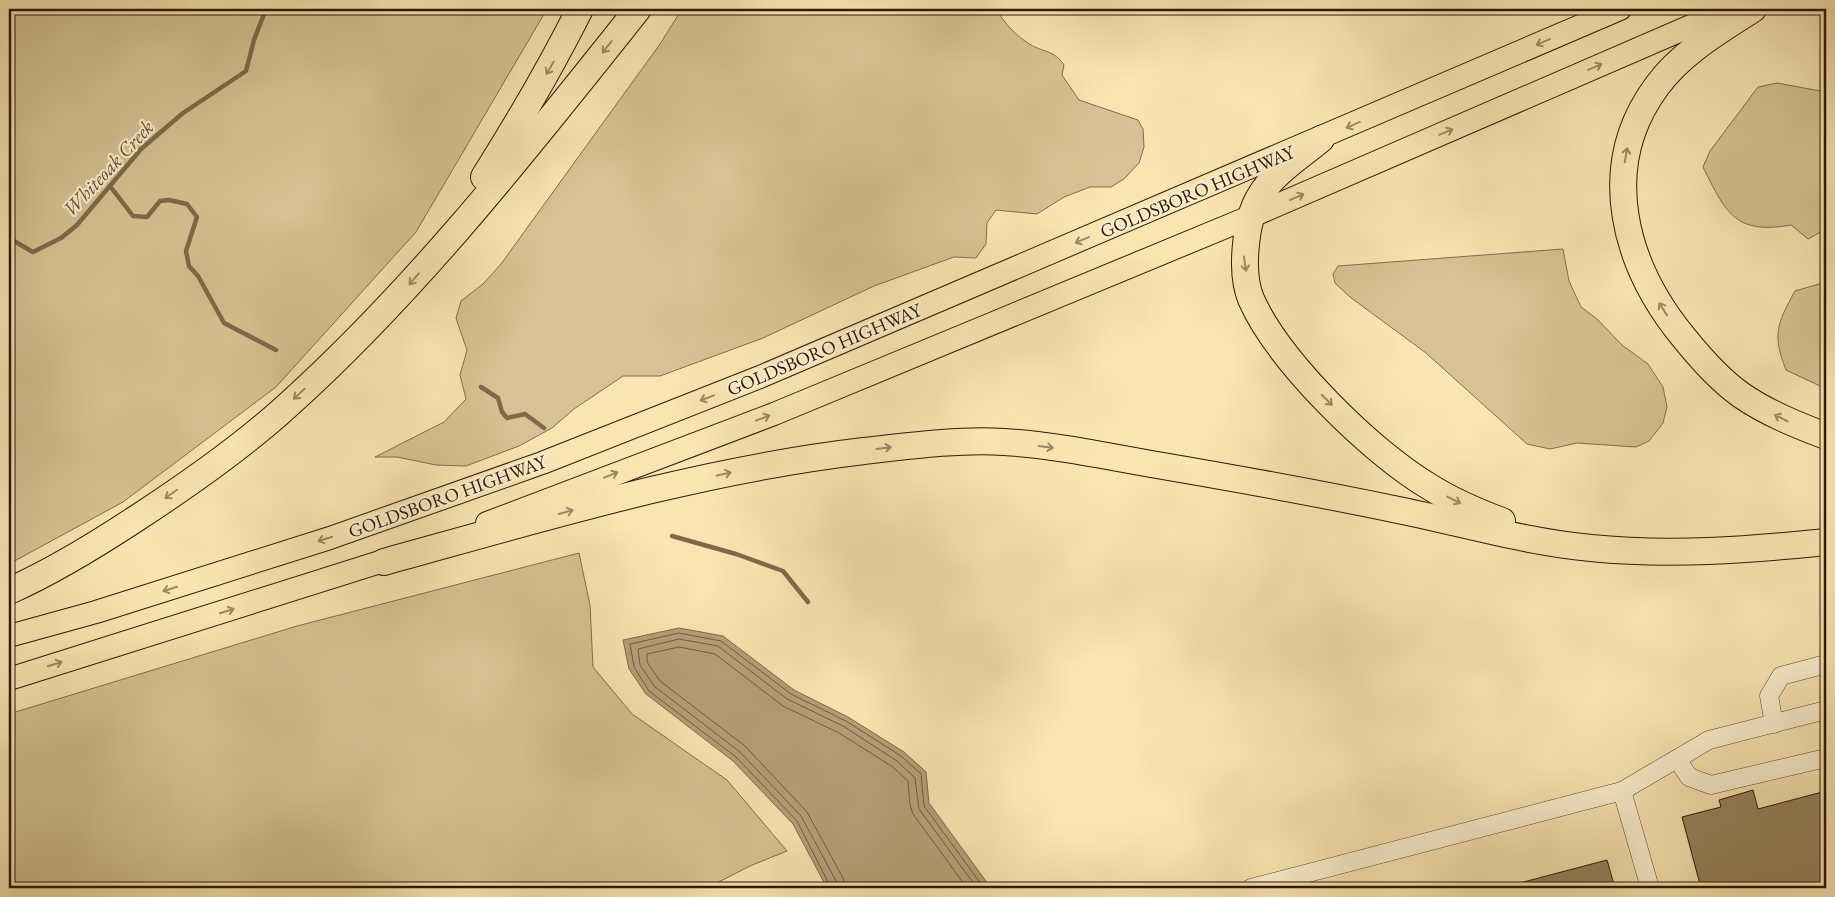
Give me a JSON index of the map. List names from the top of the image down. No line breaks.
{"streets":{"main road":["GOLDSBORO HIGHWAY"]},"water":["Whiteoak Creek"]}
